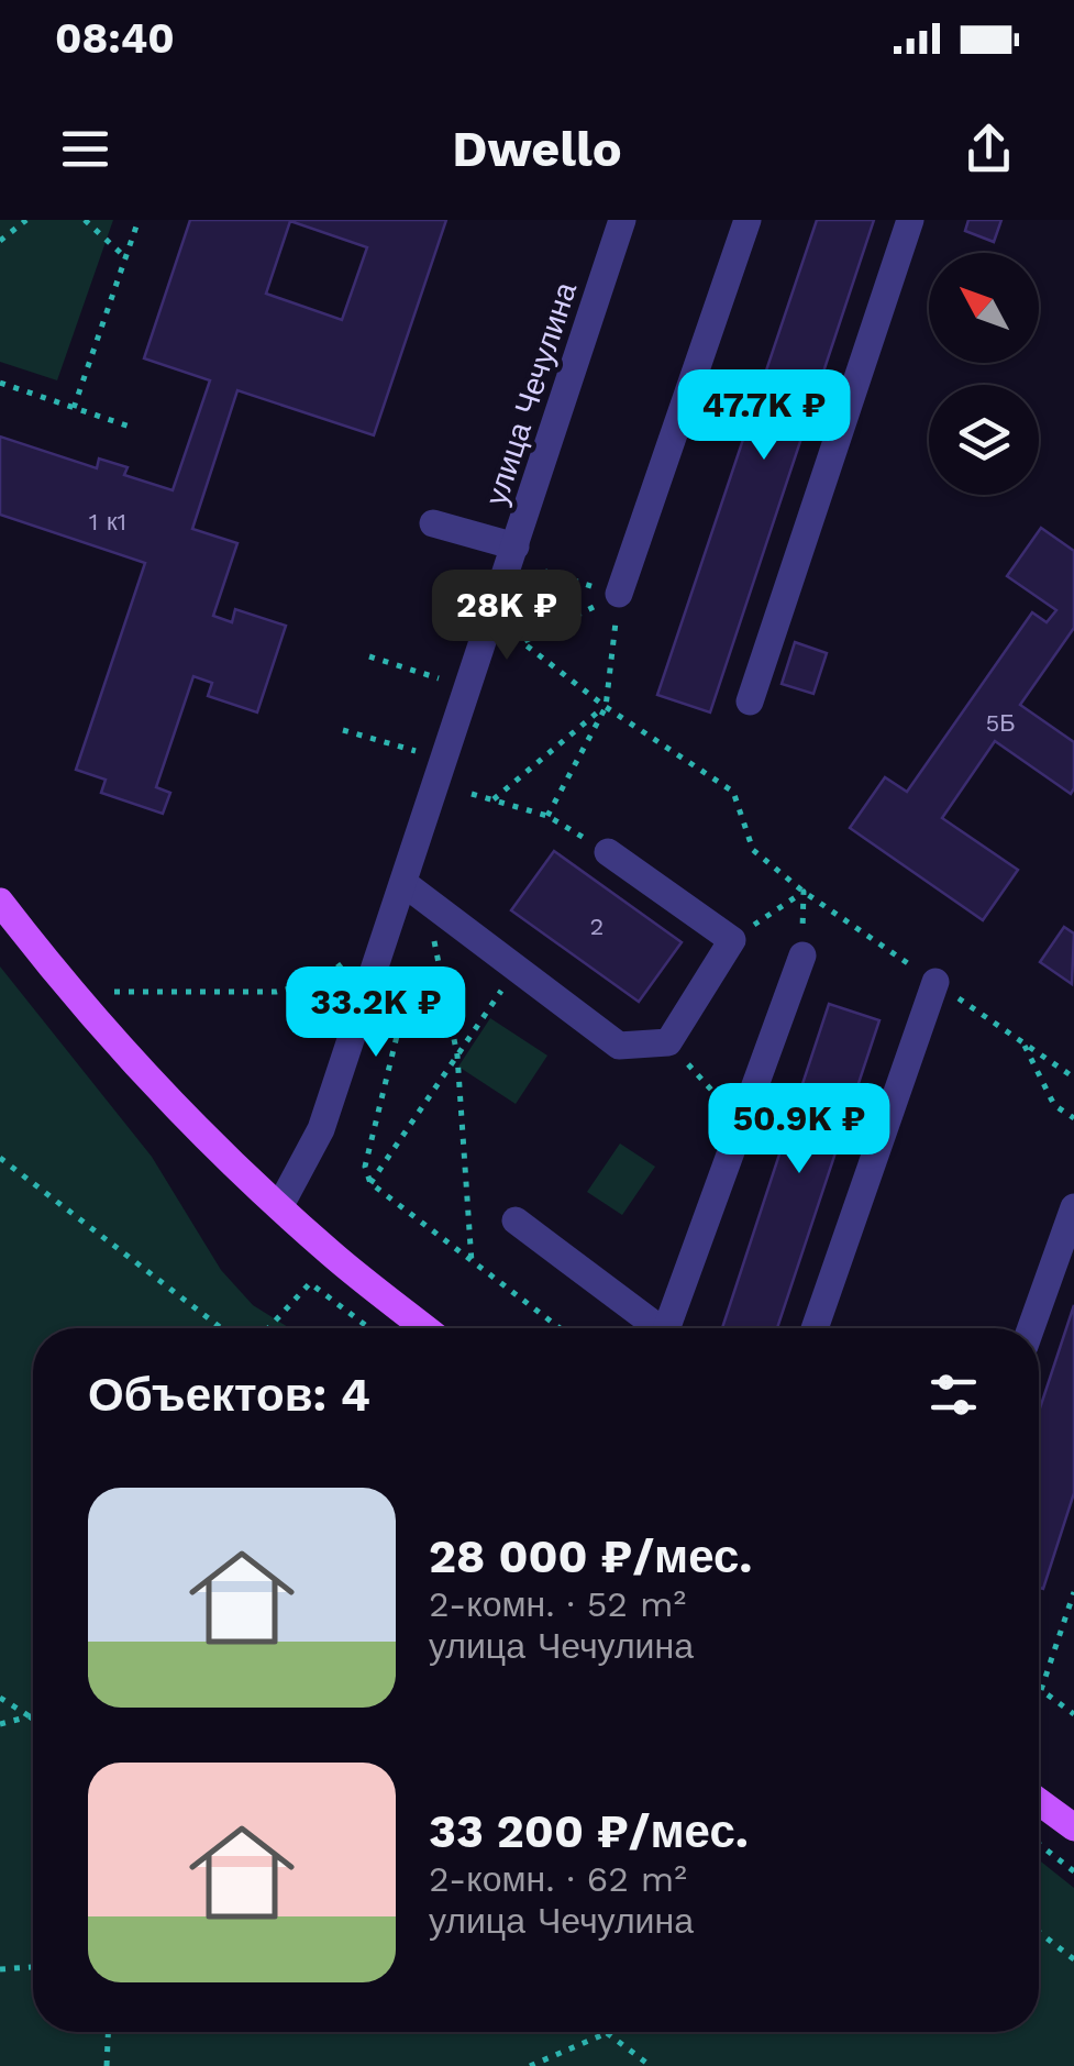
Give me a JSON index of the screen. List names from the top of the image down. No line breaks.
{"streets":{"street":["улица Чечулина"]},"house_numbers":["1 к1","5Б","2"],"north":"top left","page":{"status":"08:40","header":"Dwello","price":["47.7K ₽","28K ₽","33.2K ₽","50.9K ₽"],"heading":"Объектов: 4","list":[{"name":"28 000 ₽/мес.","note":"2-комн. · 52 m² · улица Чечулина"},{"name":"33 200 ₽/мес.","note":"2-комн. · 62 m² · улица Чечулина"}]}}
